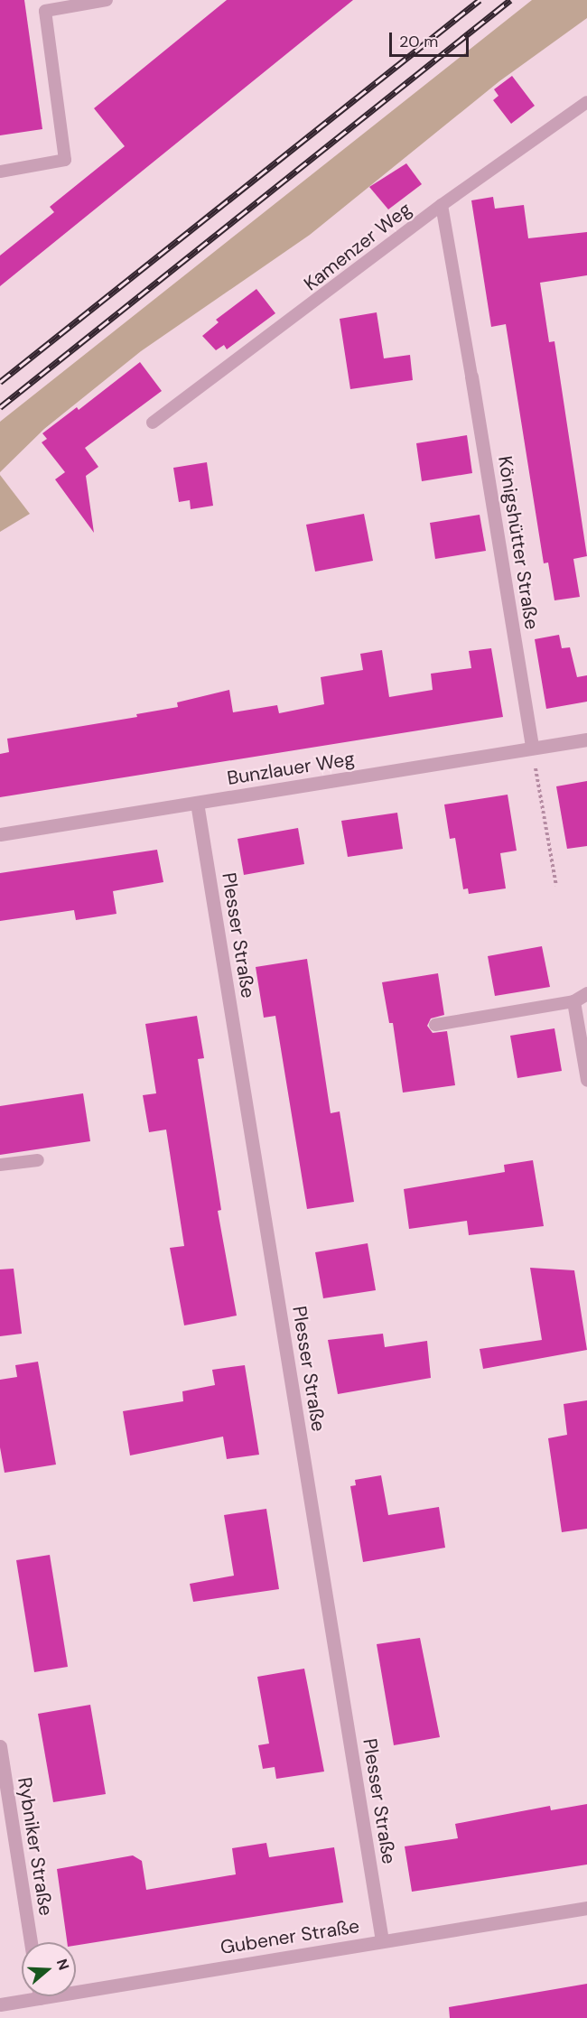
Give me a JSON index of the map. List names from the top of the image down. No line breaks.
{"streets":{"street":["Königshütter Straße","Bunzlauer Weg","Plesser Straße","Rybniker Straße","Gubener Straße"],"lane":["Kamenzer Weg"]},"crossings":[["Kamenzer Weg","Königshütter Straße"],["Königshütter Straße","Bunzlauer Weg"],["Bunzlauer Weg","Plesser Straße"],["Plesser Straße","Gubener Straße"]],"scale_bar":"20 m","north":"right"}
